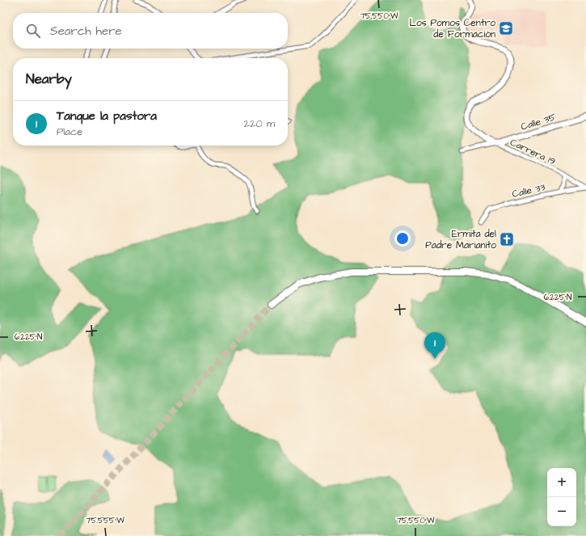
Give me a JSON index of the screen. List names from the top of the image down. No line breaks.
{"streets":{"street":["Calle 35","Carrera 19","Calle 33"]},"crossings":[["Calle 35","Carrera 19"],["Carrera 19","Calle 33"]],"places":{"school or university":["Los Pomos Centro de Formación"],"church":["Ermita del Padre Marianito"]},"page":{"search":"Search here","heading":"Nearby","list":[{"mark":"1","name":"Tanque la pastora","note":"Place","value":"220 m"}],"pins":"1","map_buttons":["+","−"]},"coordinates":["75.550°W","6.225°N","75.555°W"]}
